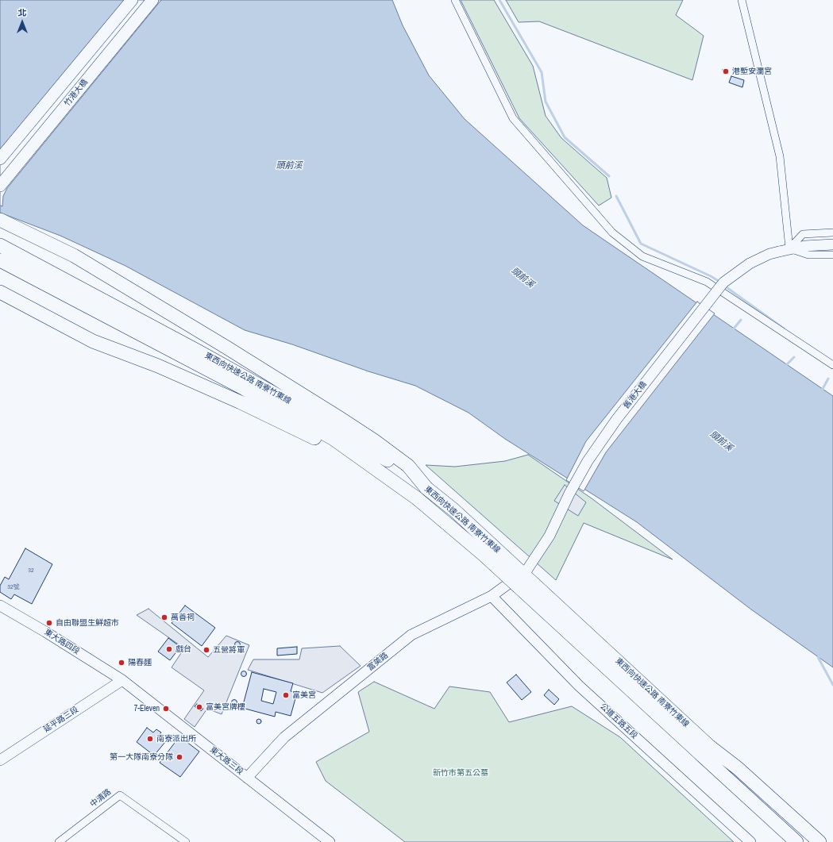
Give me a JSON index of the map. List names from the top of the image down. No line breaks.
{"streets":{"highway":["東西向快速公路 南寮竹東線"],"main road":["竹港大橋","舊港大橋","東大路四段","富美路","延平路三段","公道五路五段","東大路三段"],"street":["中清路"]},"crossings":[["舊港大橋","富美路"],["東大路四段","延平路三段"],["東大路四段","東大路三段"],["富美路","公道五路五段"],["富美路","東大路三段"],["延平路三段","東大路三段"]],"water":["頭前溪"],"parks":["新竹市第五公墓"],"places":["港塹安瀾宮","萬善祠","自由聯盟生鮮超市","戲台","五營將軍","陽春麵","富美宮","富美宮牌樓","7-Eleven","南寮派出所","第一大隊南寮分隊"],"house_numbers":["32","32號"],"north":"top"}
